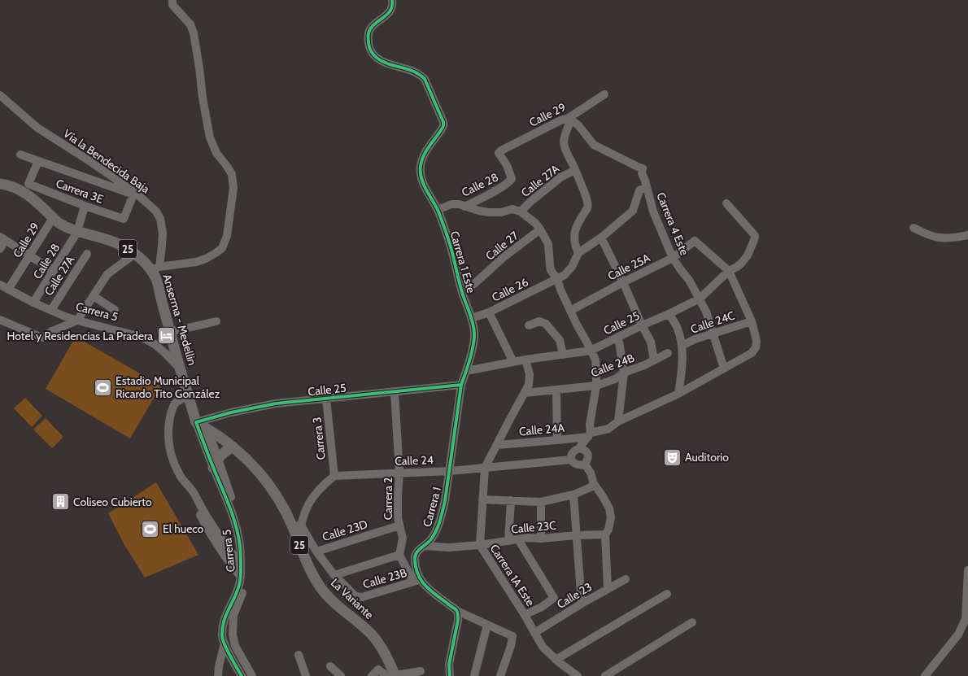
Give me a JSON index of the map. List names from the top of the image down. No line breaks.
{"streets":{"main road":["25","Carrera 5","Anserma - Medellin","La Variante"],"street":["Calle 29","Vía la Bendecida Baja","Calle 27A","Calle 28","Carrera 3E","Carrera 4 Este","Calle 27","Carrera 1 Este","Calle 25A","Calle 26","Calle 24C","Calle 25","Calle 24B","Calle 24A","Carrera 3","Calle 24","Carrera 2","Carrera 1","Calle 23C","Calle 23D","Carrera 1A Este","Calle 23B","Calle 23"]},"crossings":[["Calle 29","Calle 28"],["Calle 29","Carrera 4 Este"],["Calle 29","Carrera 5"],["Calle 29","Anserma - Medellin"],["Vía la Bendecida Baja","Anserma - Medellin"],["Calle 27A","Carrera 5"],["Calle 28","Carrera 3E"],["Calle 28","Carrera 1 Este"],["Calle 28","Carrera 5"],["Calle 28","Anserma - Medellin"],["Carrera 4 Este","Calle 25A"],["Carrera 4 Este","Calle 24C"],["Carrera 4 Este","Calle 25"],["Carrera 4 Este","Calle 24A"],["Calle 27","Carrera 1 Este"],["Carrera 1 Este","Calle 26"],["Carrera 1 Este","Carrera 1"],["Calle 25A","Calle 25"],["Calle 26","Carrera 1"],["Carrera 5","Anserma - Medellin"],["Carrera 5","Calle 25"],["Carrera 5","La Variante"],["Calle 24C","Calle 24A"],["Calle 25","Carrera 3"],["Calle 25","Carrera 2"],["Calle 25","Carrera 1"],["Calle 25","Carrera 1A Este"],["Calle 25","La Variante"],["Calle 24B","Carrera 1A Este"],["Calle 24A","Carrera 1A Este"],["Carrera 3","Calle 24"],["Calle 24","Carrera 2"],["Calle 24","Carrera 1"],["Calle 24","Carrera 1A Este"],["Carrera 2","Calle 23D"],["Carrera 1","Calle 23C"],["Carrera 1","Calle 23B"],["Calle 23C","Carrera 1A Este"],["Carrera 1A Este","Calle 23"]],"places":{"hotel":["Hotel y Residencias La Pradera"],"sports":["Estadio Municipal Ricardo Tito González","El hueco"],"theatre":["Auditorio"],"building":["Coliseo Cubierto"]}}
